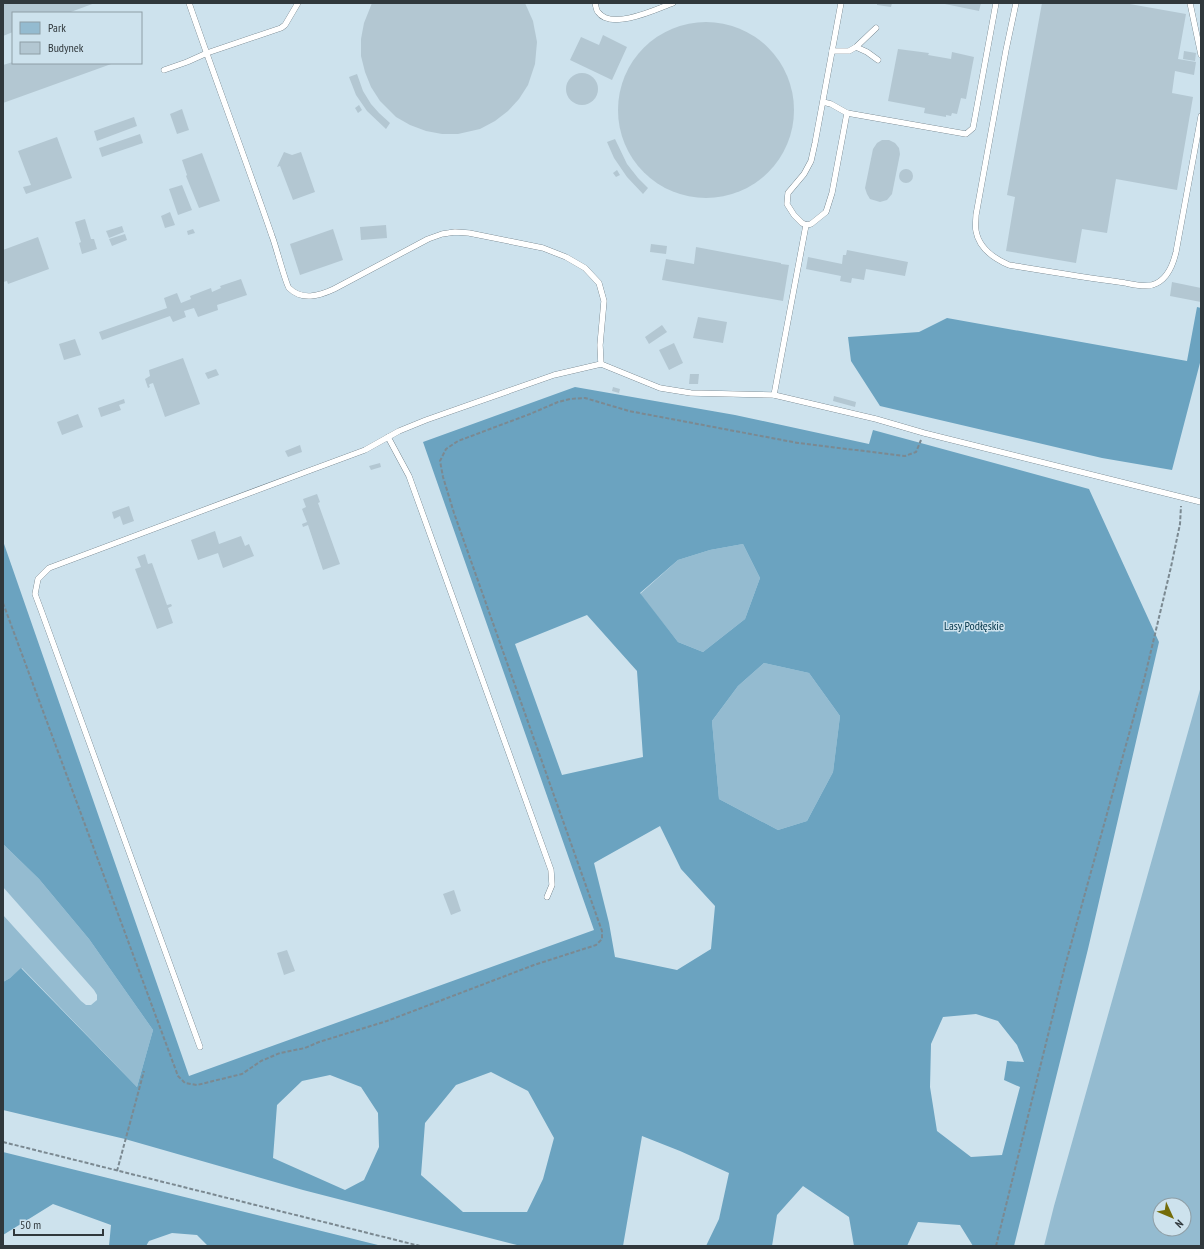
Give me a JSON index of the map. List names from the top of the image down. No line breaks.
{"parks":["Lasy Podłęskie"],"legend":["Park","Budynek"],"scale_bar":"50 m","north":"bottom right"}
